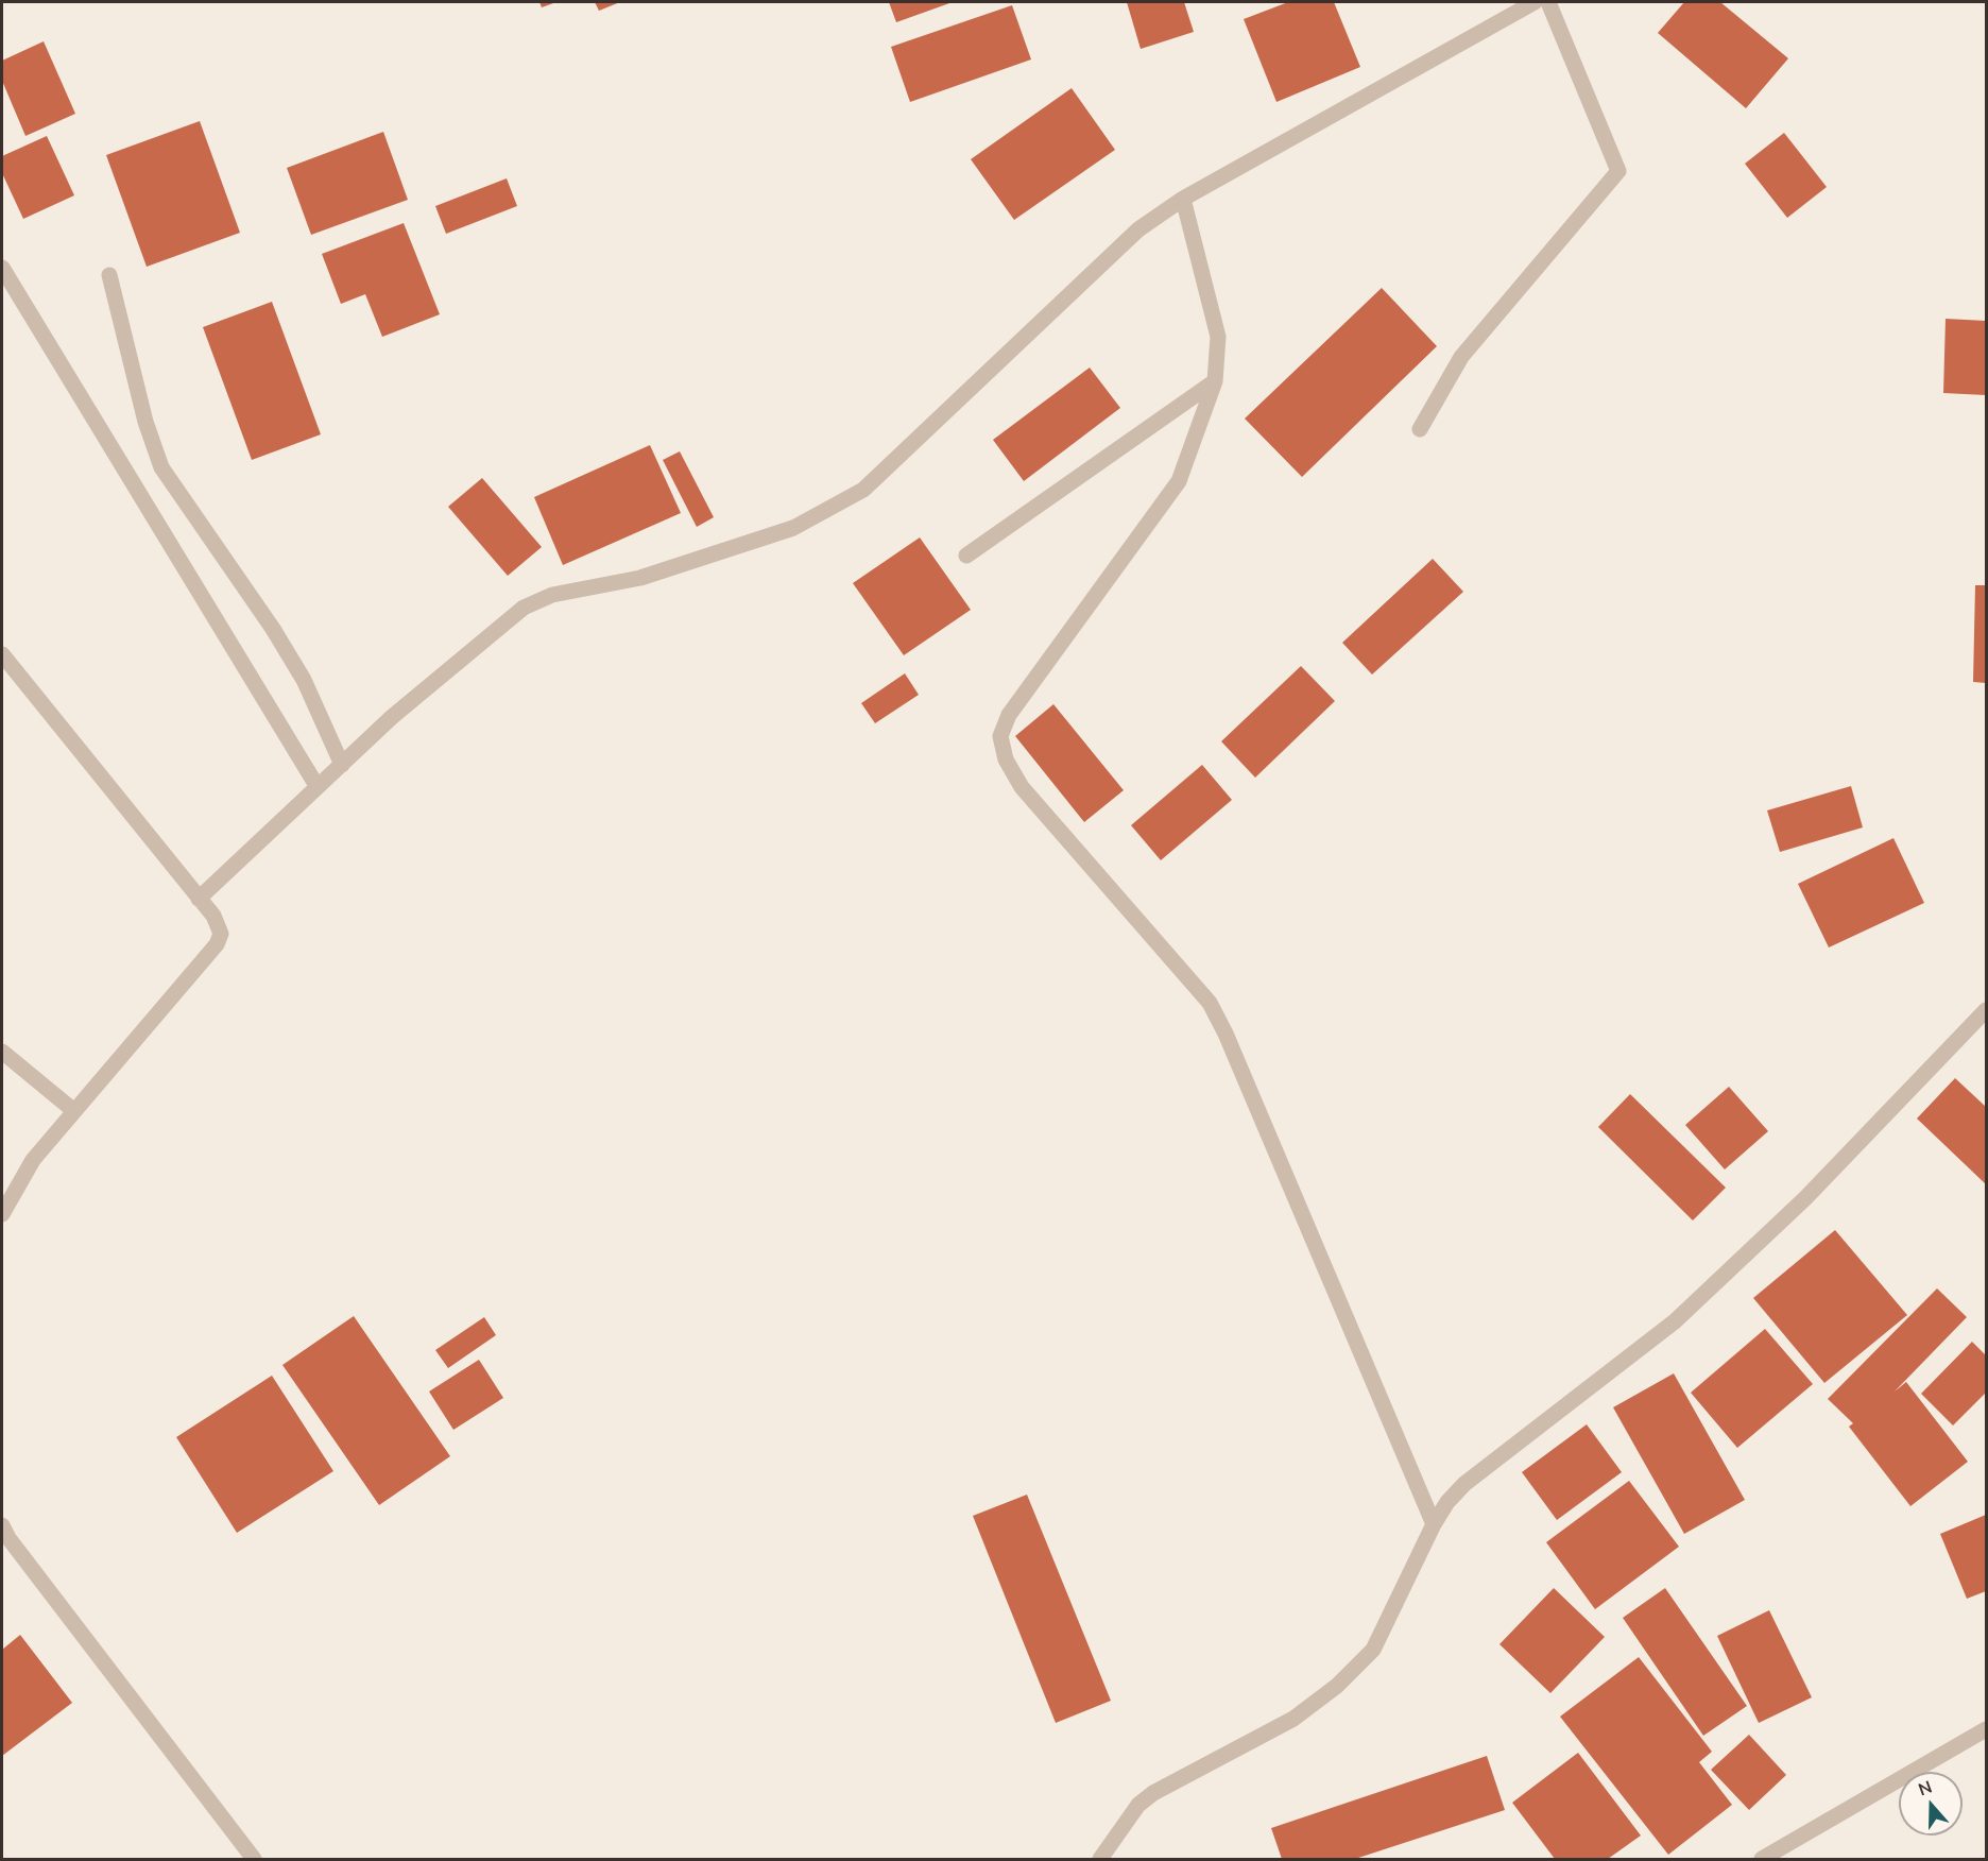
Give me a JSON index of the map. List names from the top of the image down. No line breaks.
{"north":"top"}
